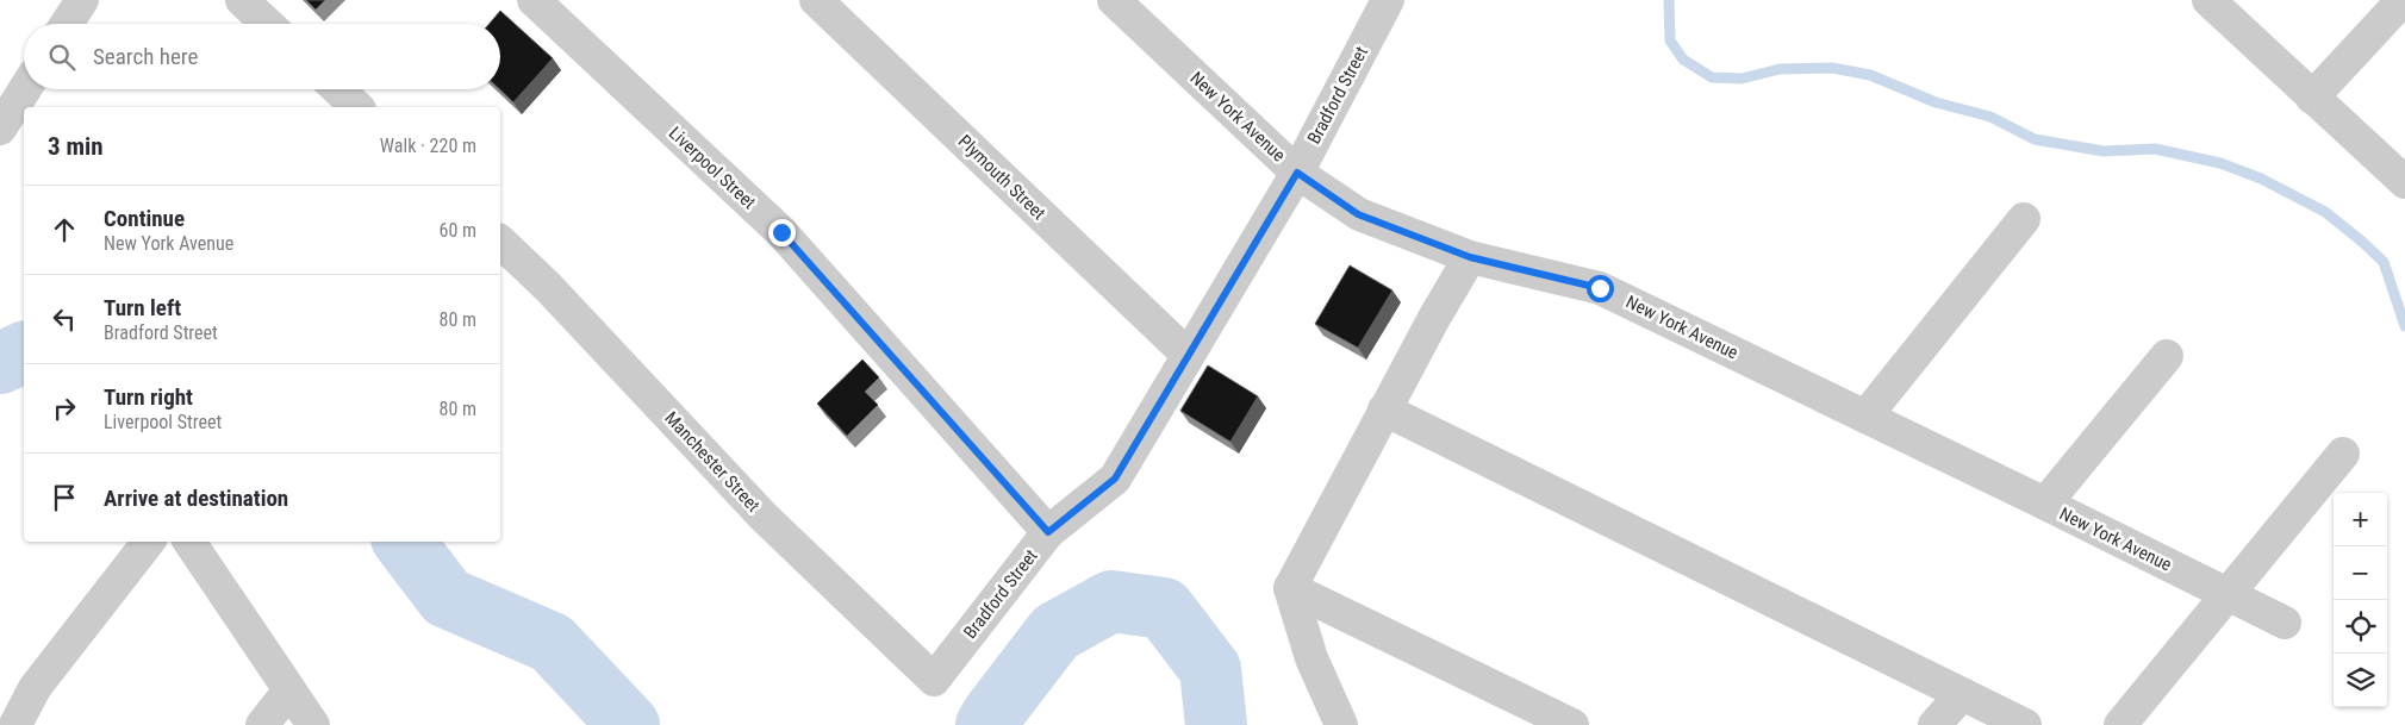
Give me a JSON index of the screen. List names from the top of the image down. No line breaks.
{"streets":{"street":["Bradford Street","New York Avenue","Liverpool Street","Plymouth Street","Manchester Street"]},"crossings":[["Bradford Street","New York Avenue"],["Bradford Street","Liverpool Street"],["Bradford Street","Plymouth Street"],["Bradford Street","Manchester Street"]],"page":{"search":"Search here","heading":["3 min","Walk · 220 m"],"list":[["Continue","New York Avenue","60 m"],["Turn left","Bradford Street","80 m"],["Turn right","Liverpool Street","80 m"],"Arrive at destination"],"map_buttons":["+","−"]}}
